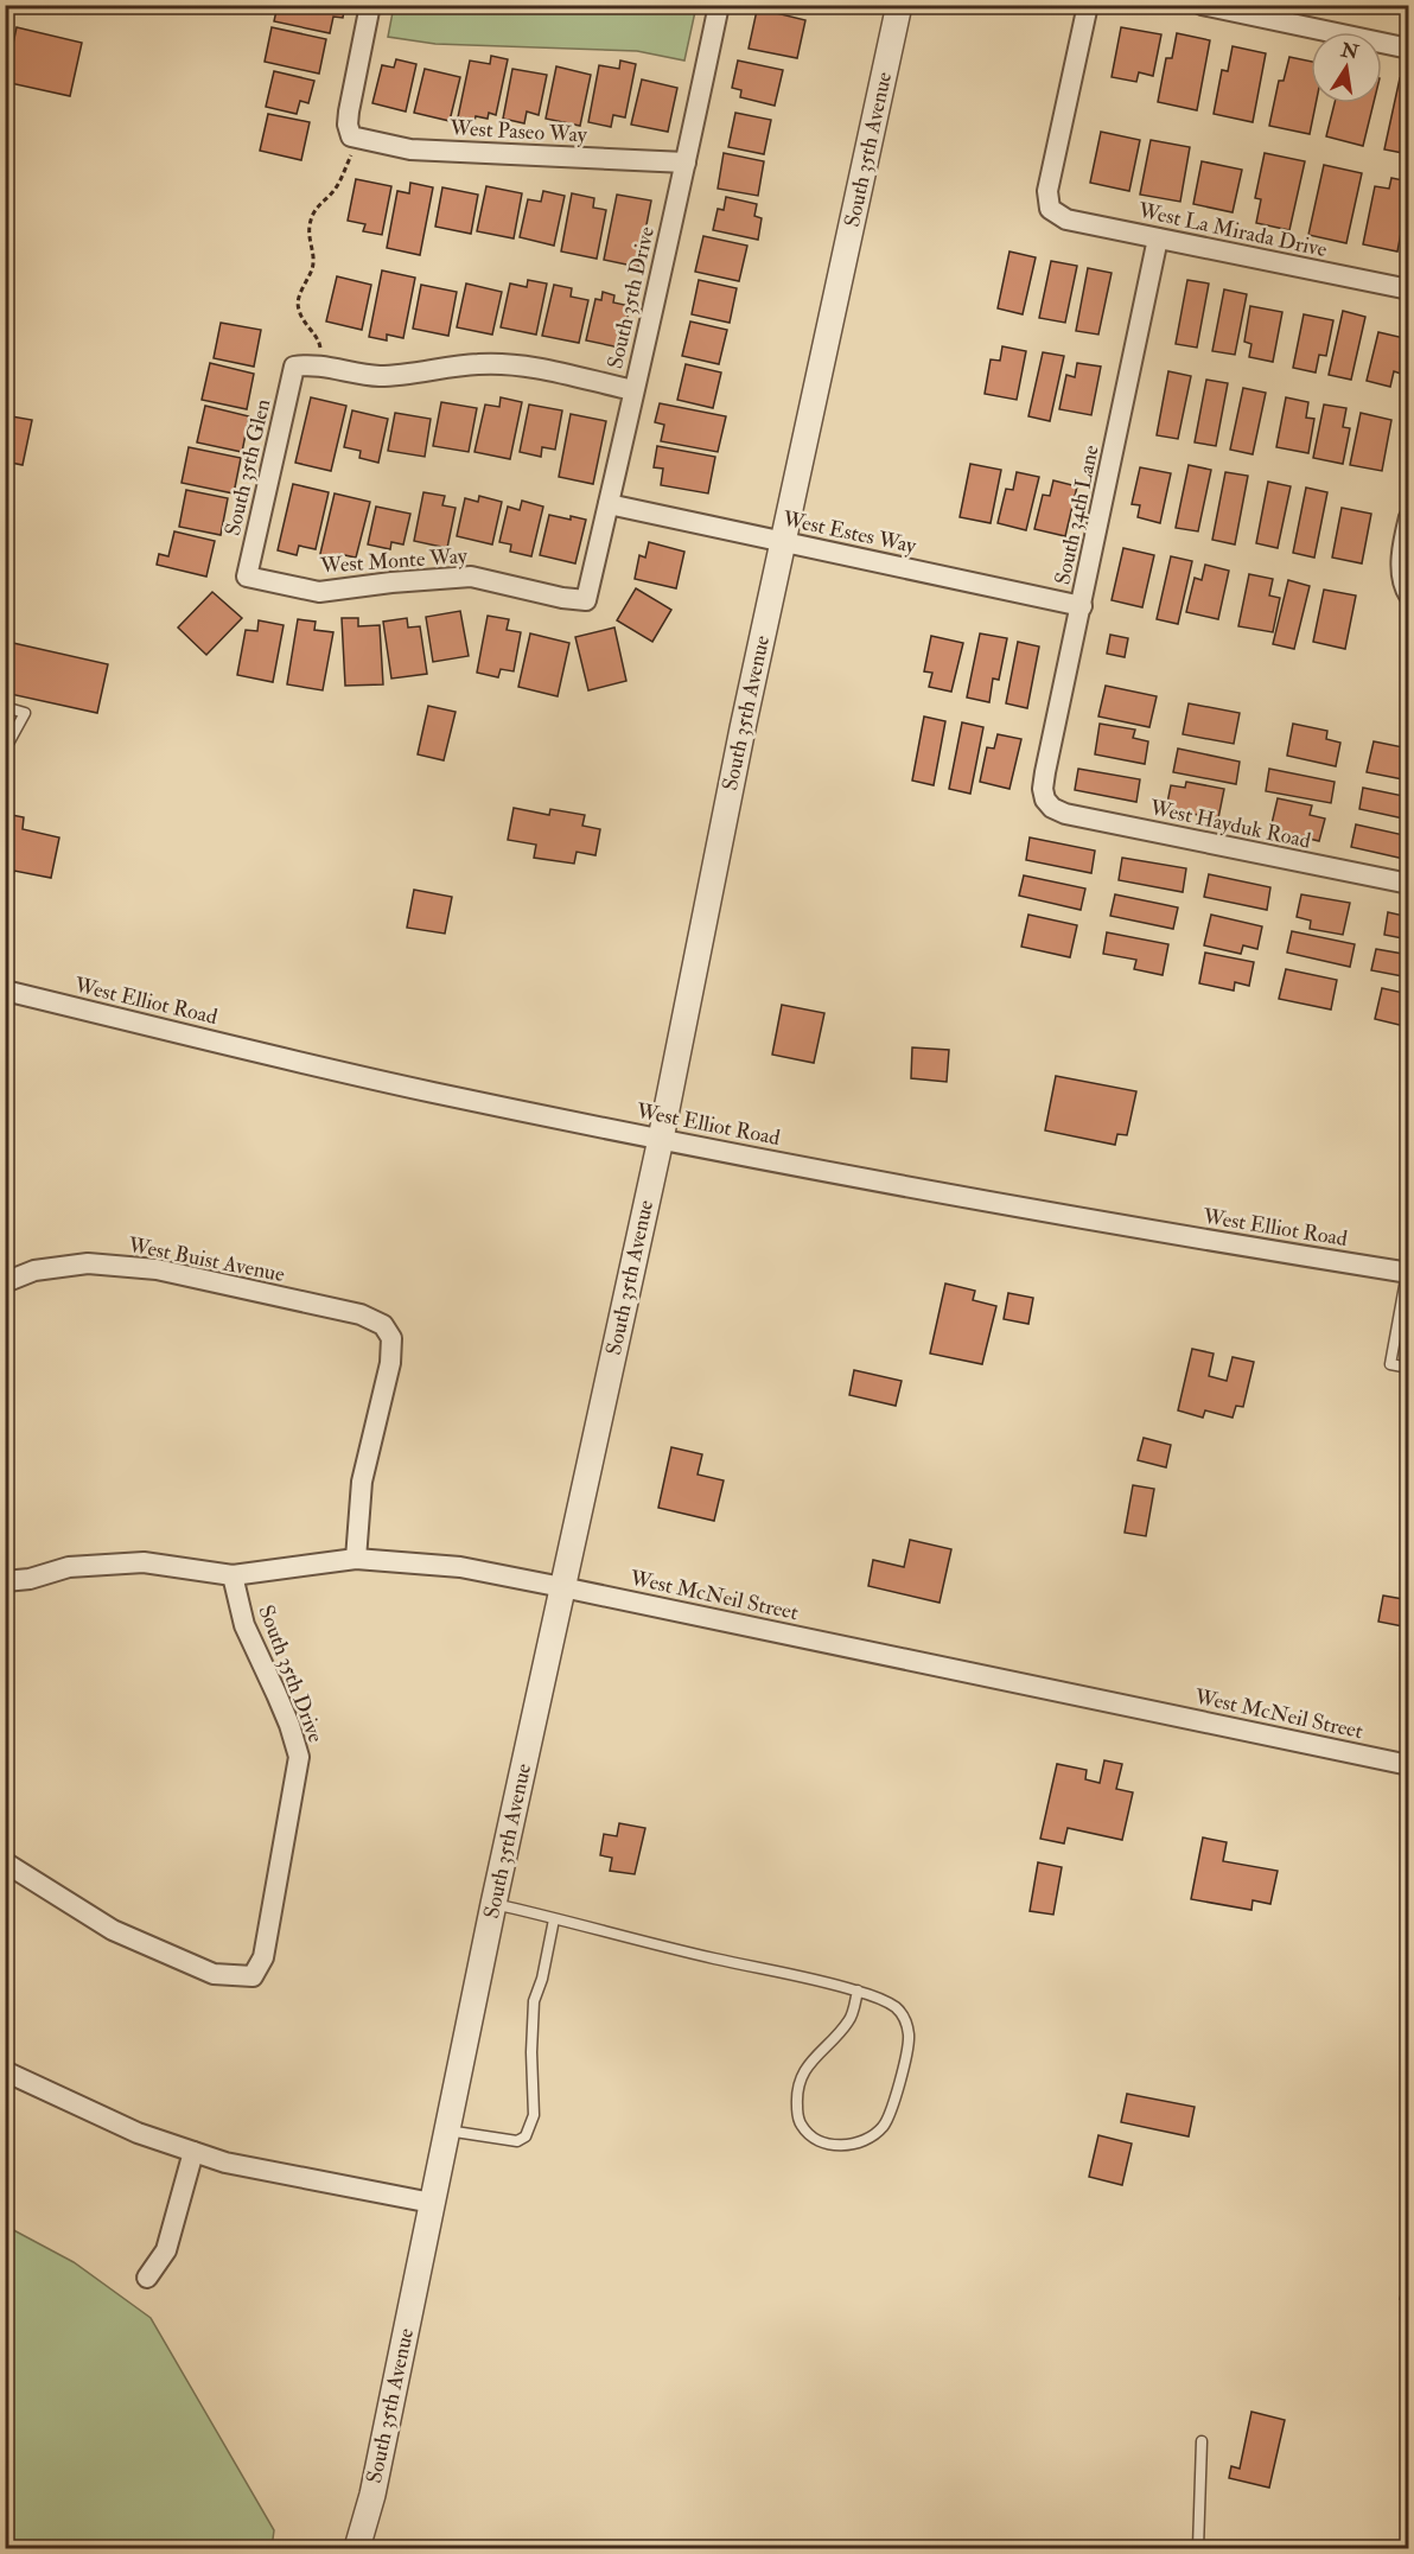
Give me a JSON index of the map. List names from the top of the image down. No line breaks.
{"streets":{"street":["West Paseo Way","South 35th Avenue","West La Mirada Drive","South 35th Drive","South 35th Glen","South 34th Lane","West Estes Way","West Monte Way","West Hayduk Road","West Elliot Road","West Buist Avenue","West McNeil Street"]},"crossings":[["West Paseo Way","South 35th Drive"],["South 35th Avenue","West Estes Way"],["South 35th Avenue","West Elliot Road"],["South 35th Avenue","West McNeil Street"],["West La Mirada Drive","South 34th Lane"],["South 35th Drive","West Estes Way"],["South 35th Drive","West Monte Way"],["South 35th Drive","West McNeil Street"],["South 35th Glen","West Monte Way"],["South 34th Lane","West Estes Way"],["South 34th Lane","West Hayduk Road"],["West Buist Avenue","West McNeil Street"]],"north":"top"}
